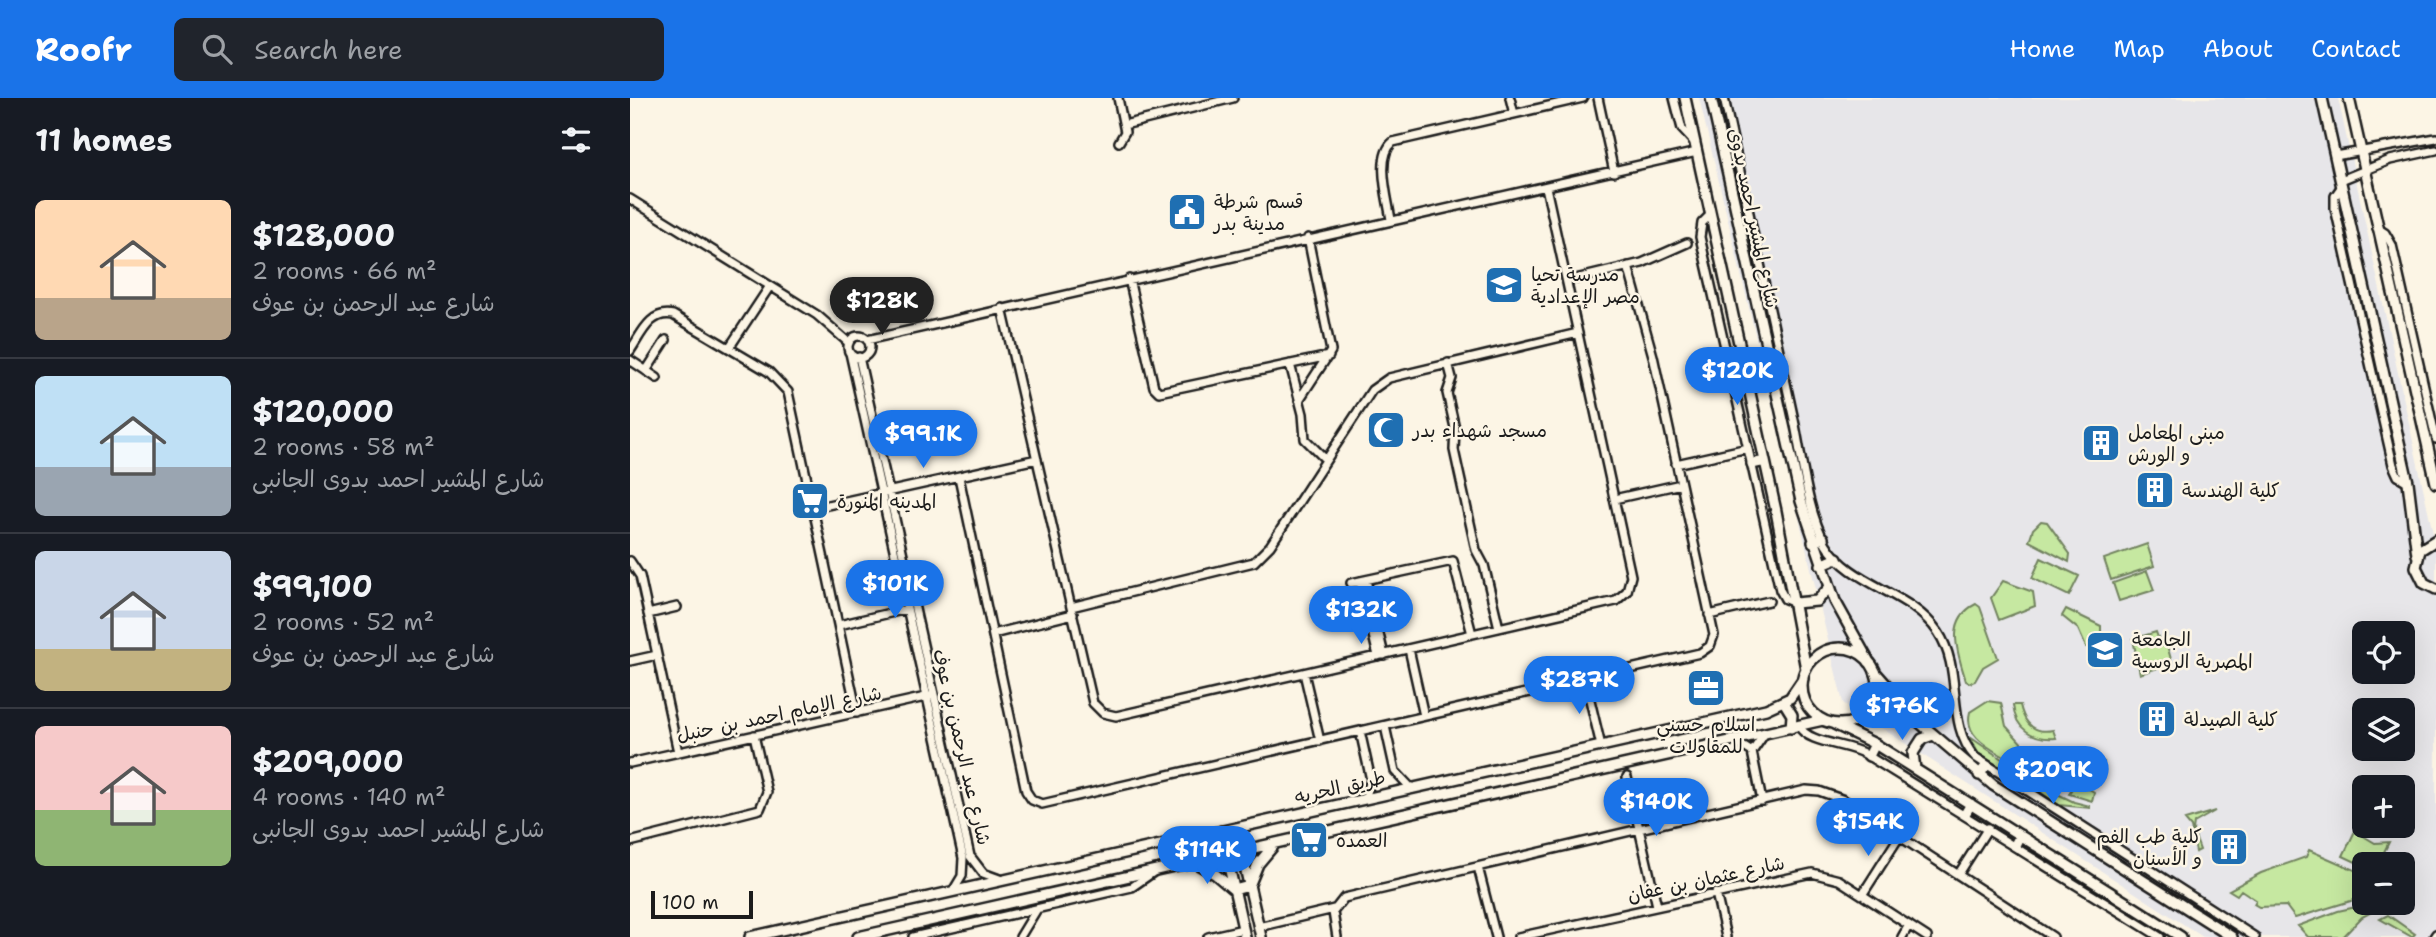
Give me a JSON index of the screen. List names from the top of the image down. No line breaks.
{"streets":{"street":["شارع المشير احمد بدوى","شارع الإمام احمد بن حنبل","شارع عبد الرحمن بن عوف","طريق الحريه","شارع عثمان بن عفان"]},"crossings":[["شارع الإمام احمد بن حنبل","شارع عبد الرحمن بن عوف"],["شارع عبد الرحمن بن عوف","طريق الحريه"]],"places":{"public building":["قسم شرطة مدينة بدر"],"school or university":["مدرسة تحيا مصر الإعدادية","الجامعة المصرية الروسية"],"mosque":["مسجد شهداء بدر"],"building":["مبنى المعامل و الورش","كلية الهندسة","كلية الصيدلة","كلية طب الفم و الأسنان"],"supermarket":["المدينه المنورة","العمده"],"office":["اسلام حسني للمقاولات"]},"scale_bar":"100 m","page":{"header":"Roofr","search":"Search here","nav":["Home","Map","About","Contact"],"heading":"11 homes","list":[{"name":"$128,000","note":"2 rooms · 66 m² · شارع عبد الرحمن بن عوف"},{"name":"$120,000","note":"2 rooms · 58 m² · شارع المشير احمد بدوى الجانبى"},{"name":"$99,100","note":"2 rooms · 52 m² · شارع عبد الرحمن بن عوف"},{"name":"$209,000","note":"4 rooms · 140 m² · شارع المشير احمد بدوى الجانبى"}],"price":["$128K","$120K","$99.1K","$101K","$132K","$287K","$176K","$209K","$140K","$154K","$114K"],"map_buttons":["+","−"],"scale":"100 m"}}
